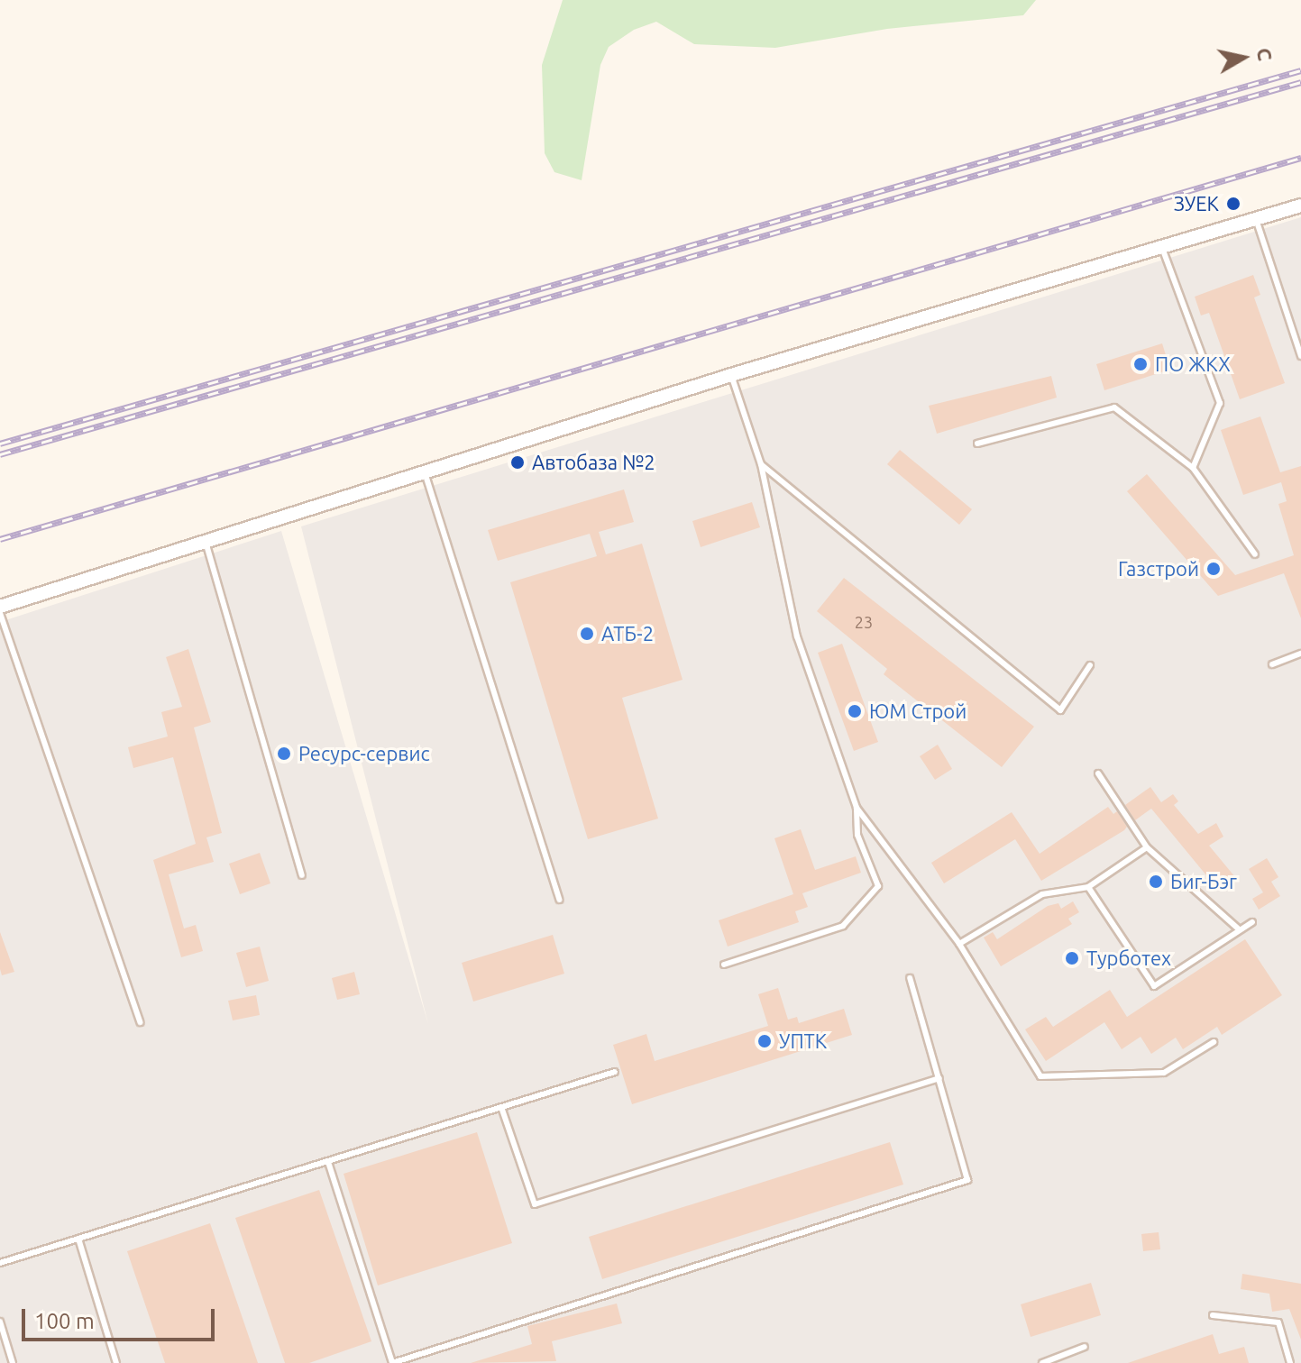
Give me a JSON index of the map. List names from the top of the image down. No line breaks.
{"places":["ЗУЕК","ПО ЖКХ","Автобаза №2","Газстрой","АТБ-2","ЮМ Строй","Ресурс-сервис","Биг-Бэг","Турботех","УПТК"],"house_numbers":["23"],"scale_bar":"100 m","north":"right"}
